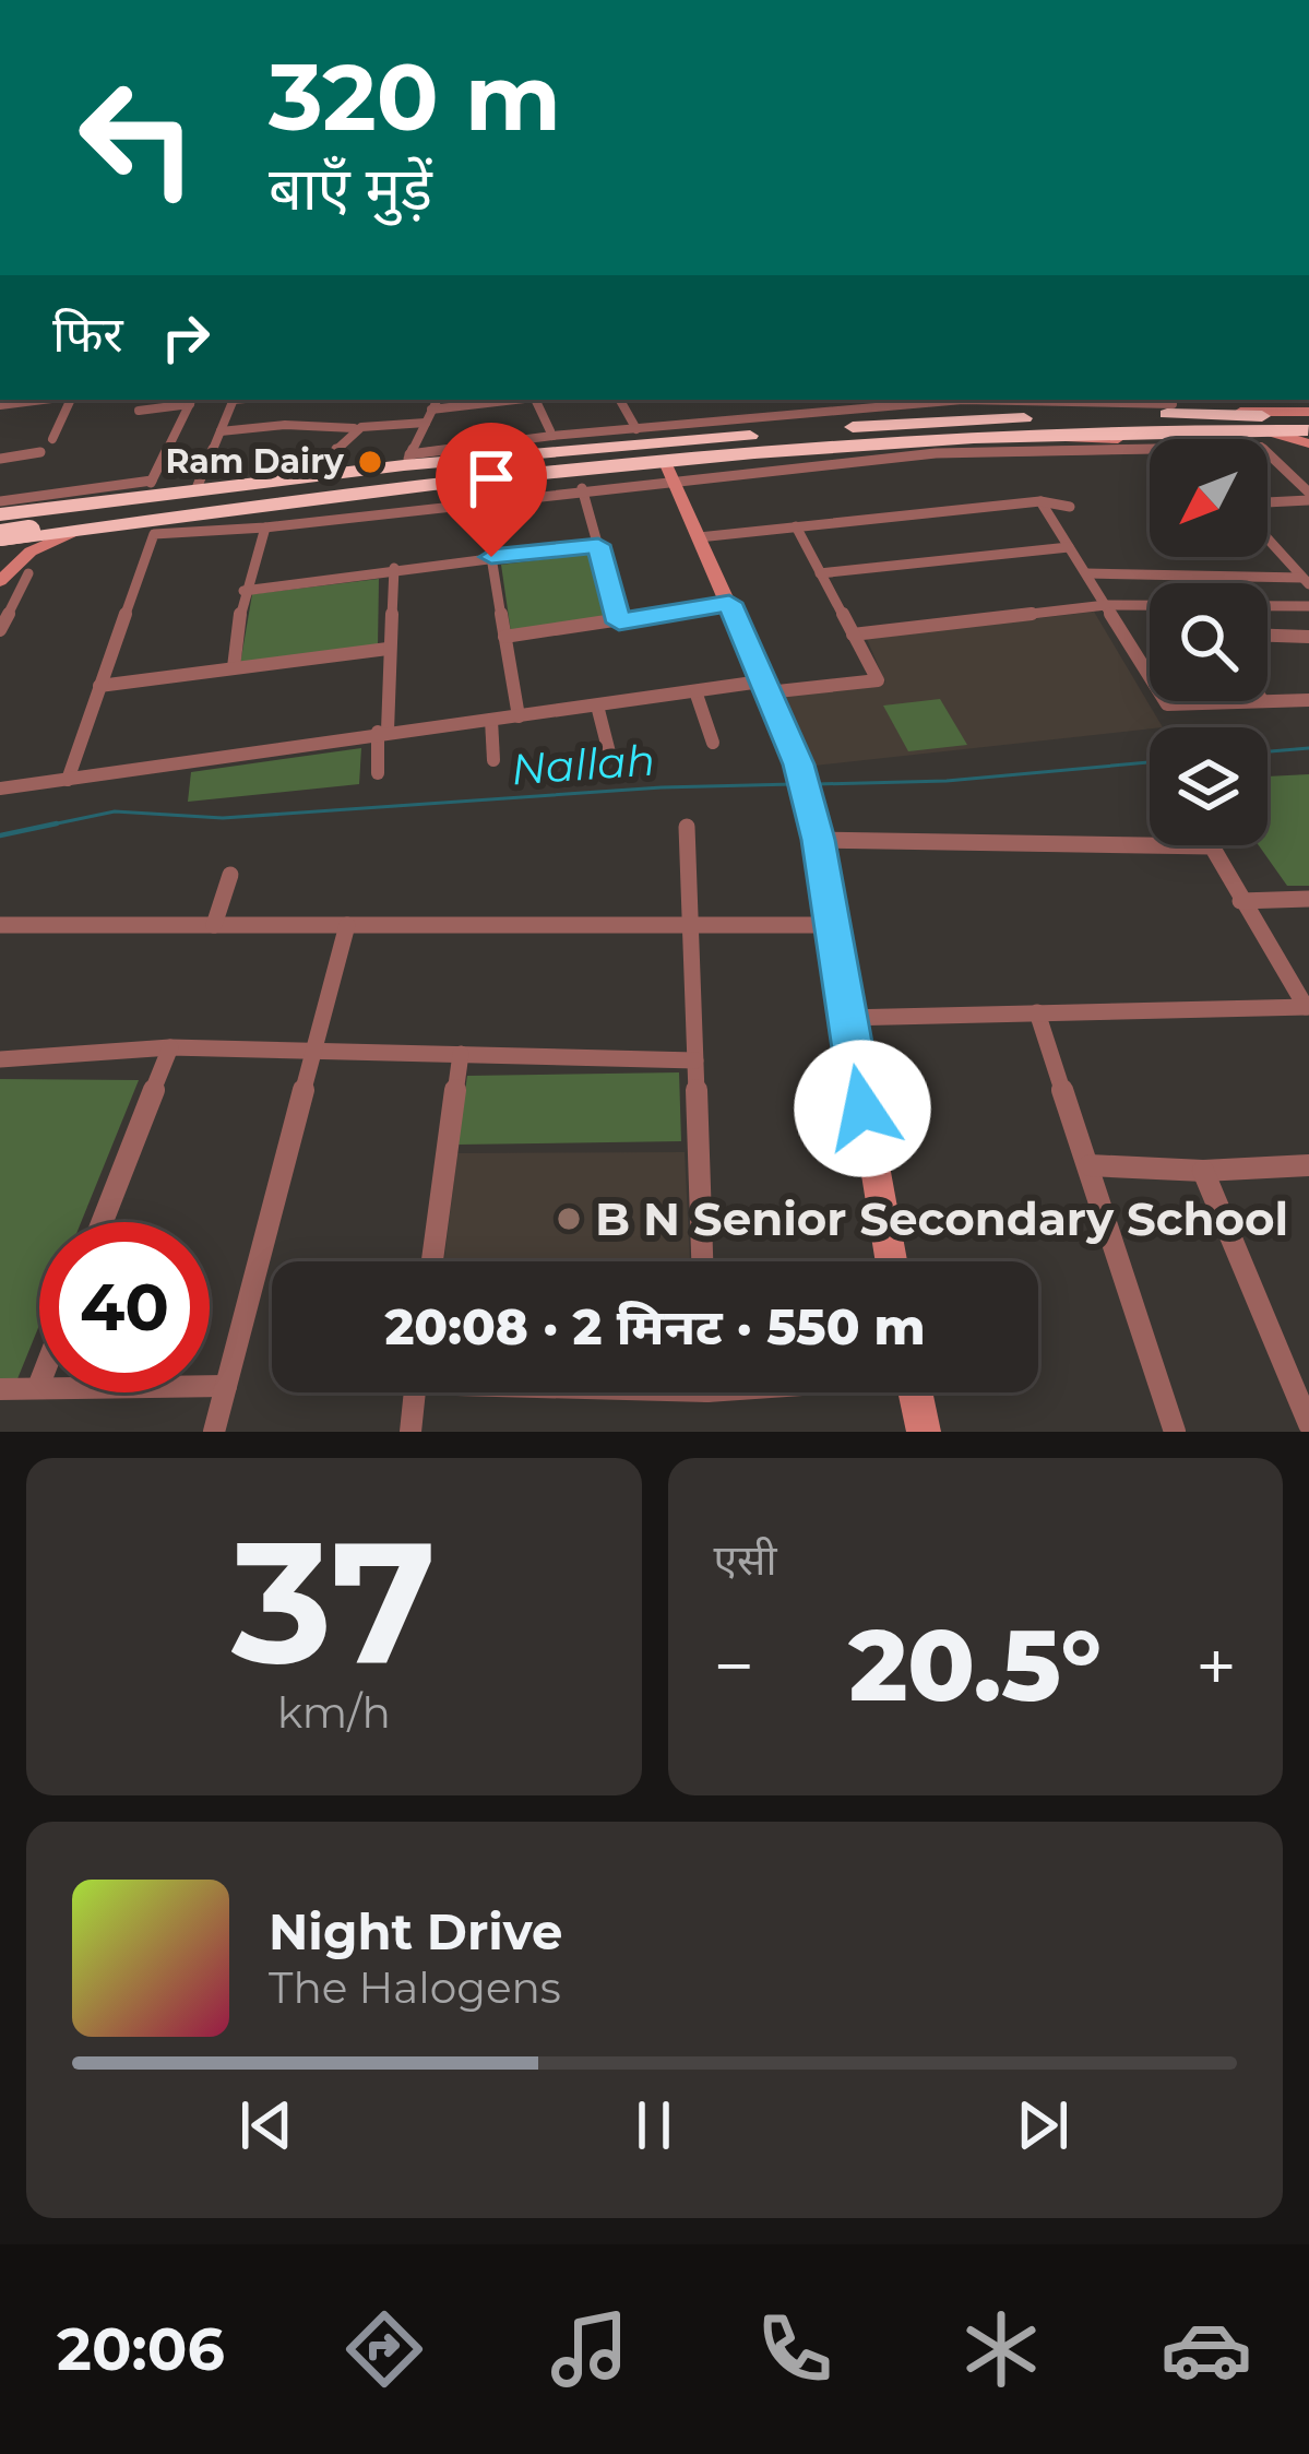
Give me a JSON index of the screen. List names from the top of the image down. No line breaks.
{"water":["Nallah"],"places":["Ram Dairy","B N Senior Secondary School"],"north":"bottom left","page":{"turn":["320 m","बाएँ मुड़ें"],"then":"फिर","limit":"40","trip":"20:08 · 2 मिनट · 550 m","tile":[["37","km/h"],"एसी"],"heat":["−","20.5°","+"],"song":["Night Drive","The Halogens"],"tabs":"20:06"}}
